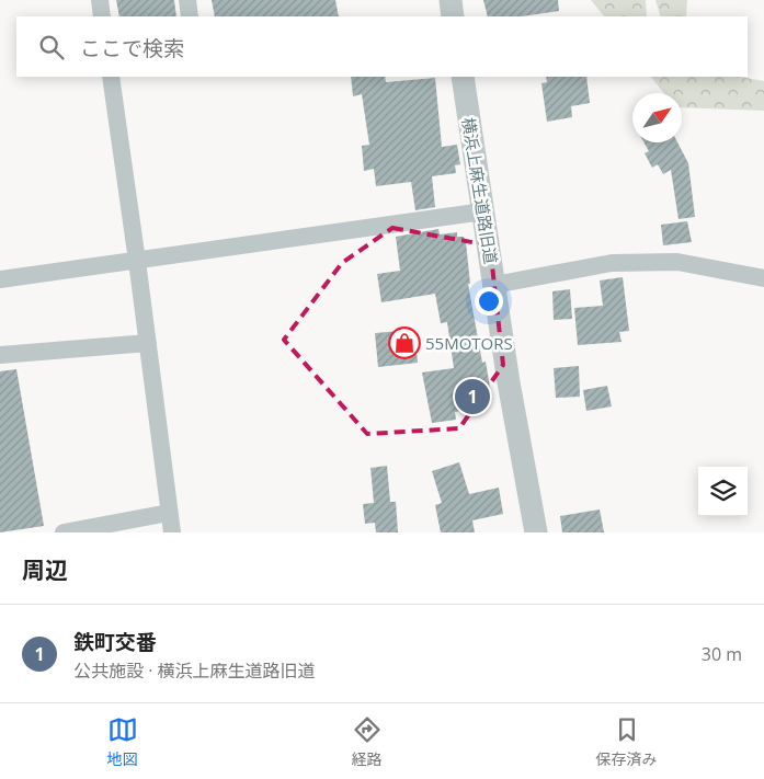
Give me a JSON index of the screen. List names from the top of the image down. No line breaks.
{"streets":{"street":["横浜上麻生道路旧道"]},"places":{"shop":["55MOTORS"]},"north":"top right","page":{"search":"ここで検索","pins":"1","heading":"周辺","list":[{"mark":"1","name":"鉄町交番","note":"公共施設 · 横浜上麻生道路旧道","value":"30 m"}],"nav":["地図","経路","保存済み"]}}
